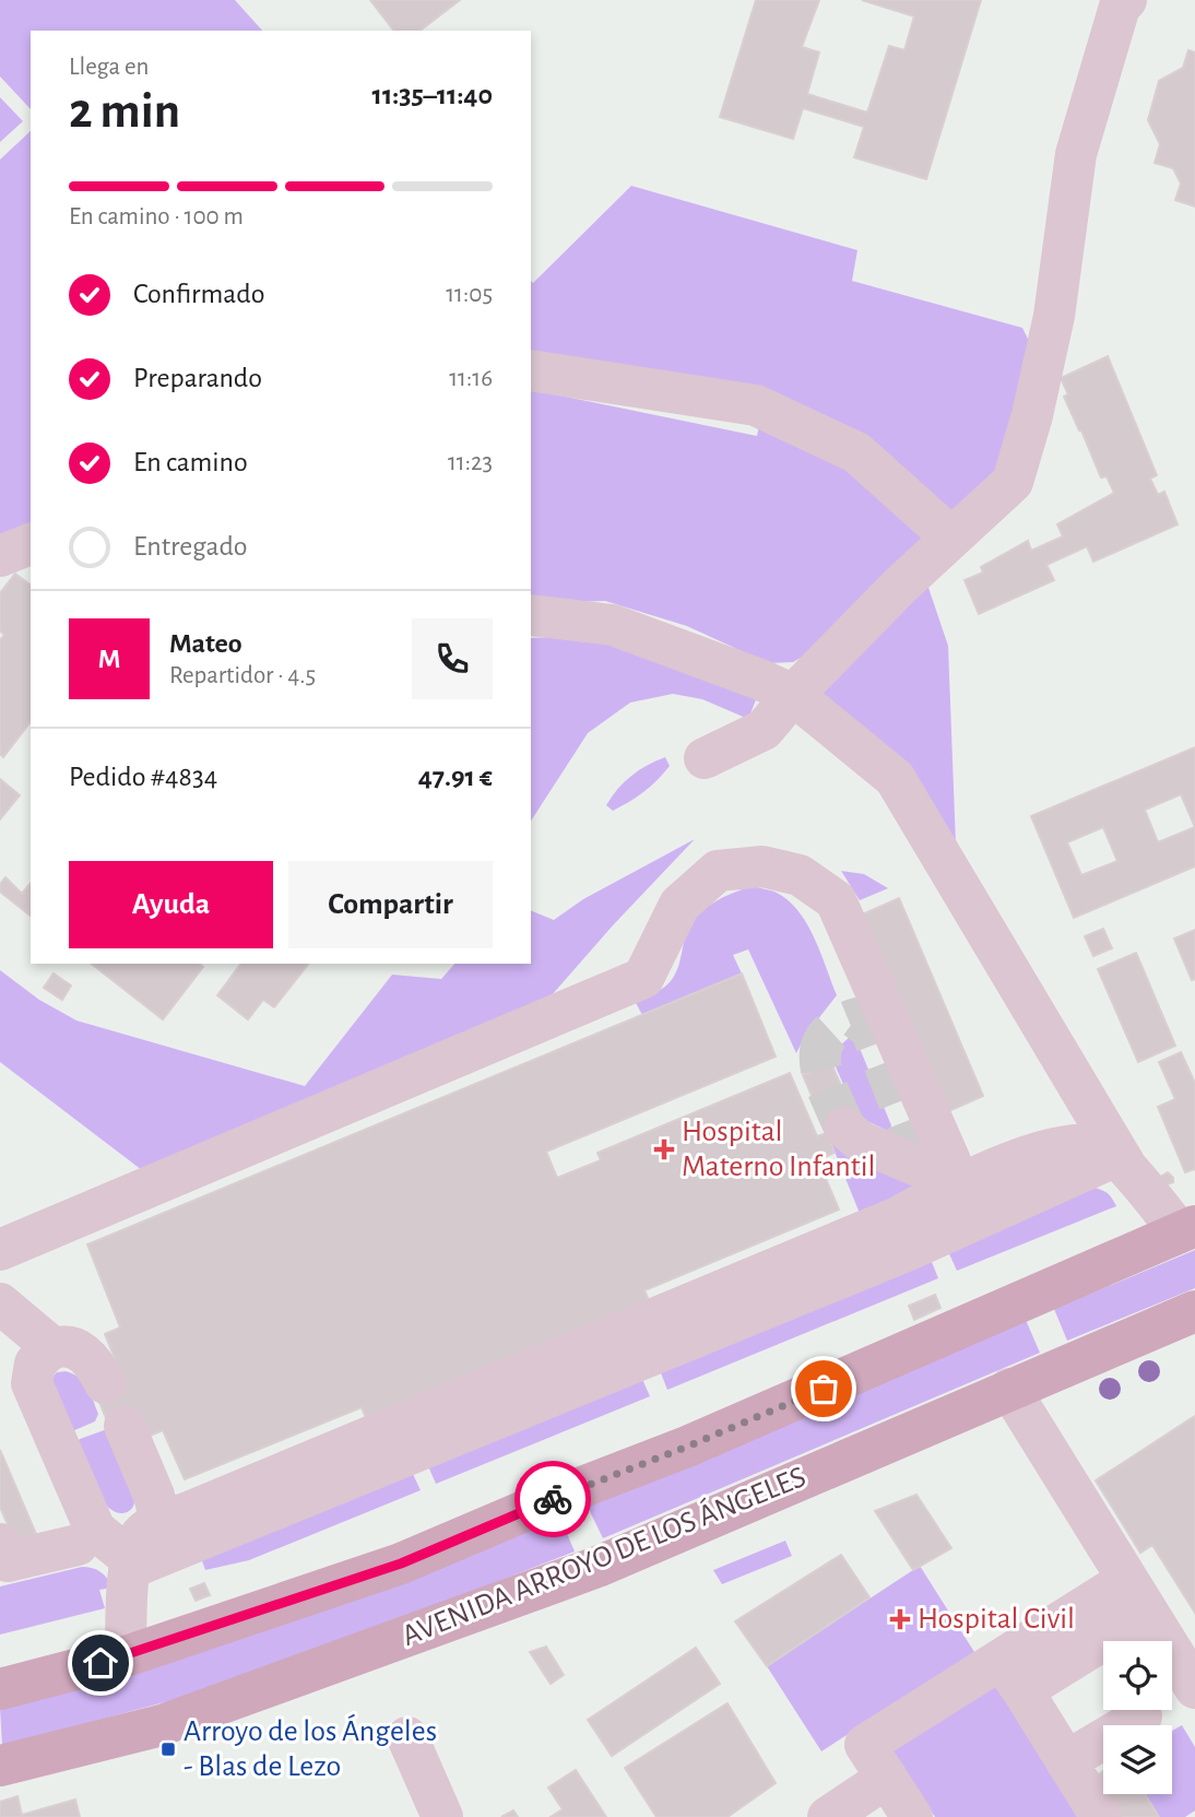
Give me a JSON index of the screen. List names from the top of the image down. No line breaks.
{"streets":{"main road":["AVENIDA ARROYO DE LOS ÁNGELES"]},"places":{"health":["Hospital Materno Infantil","Hospital Civil"],"transit":["Arroyo de los Ángeles - Blas de Lezo"]},"page":{"heading":["2 min","Llega en","11:35–11:40"],"panel":["Mateo","Repartidor · 4.5","Pedido #4834","47.91 €"],"bar":"En camino · 100 m","list":[["Confirmado","11:05"],["Preparando","11:16"],["En camino","11:23"],"Entregado"],"round":"M","buttons":["Ayuda","Compartir"]}}
